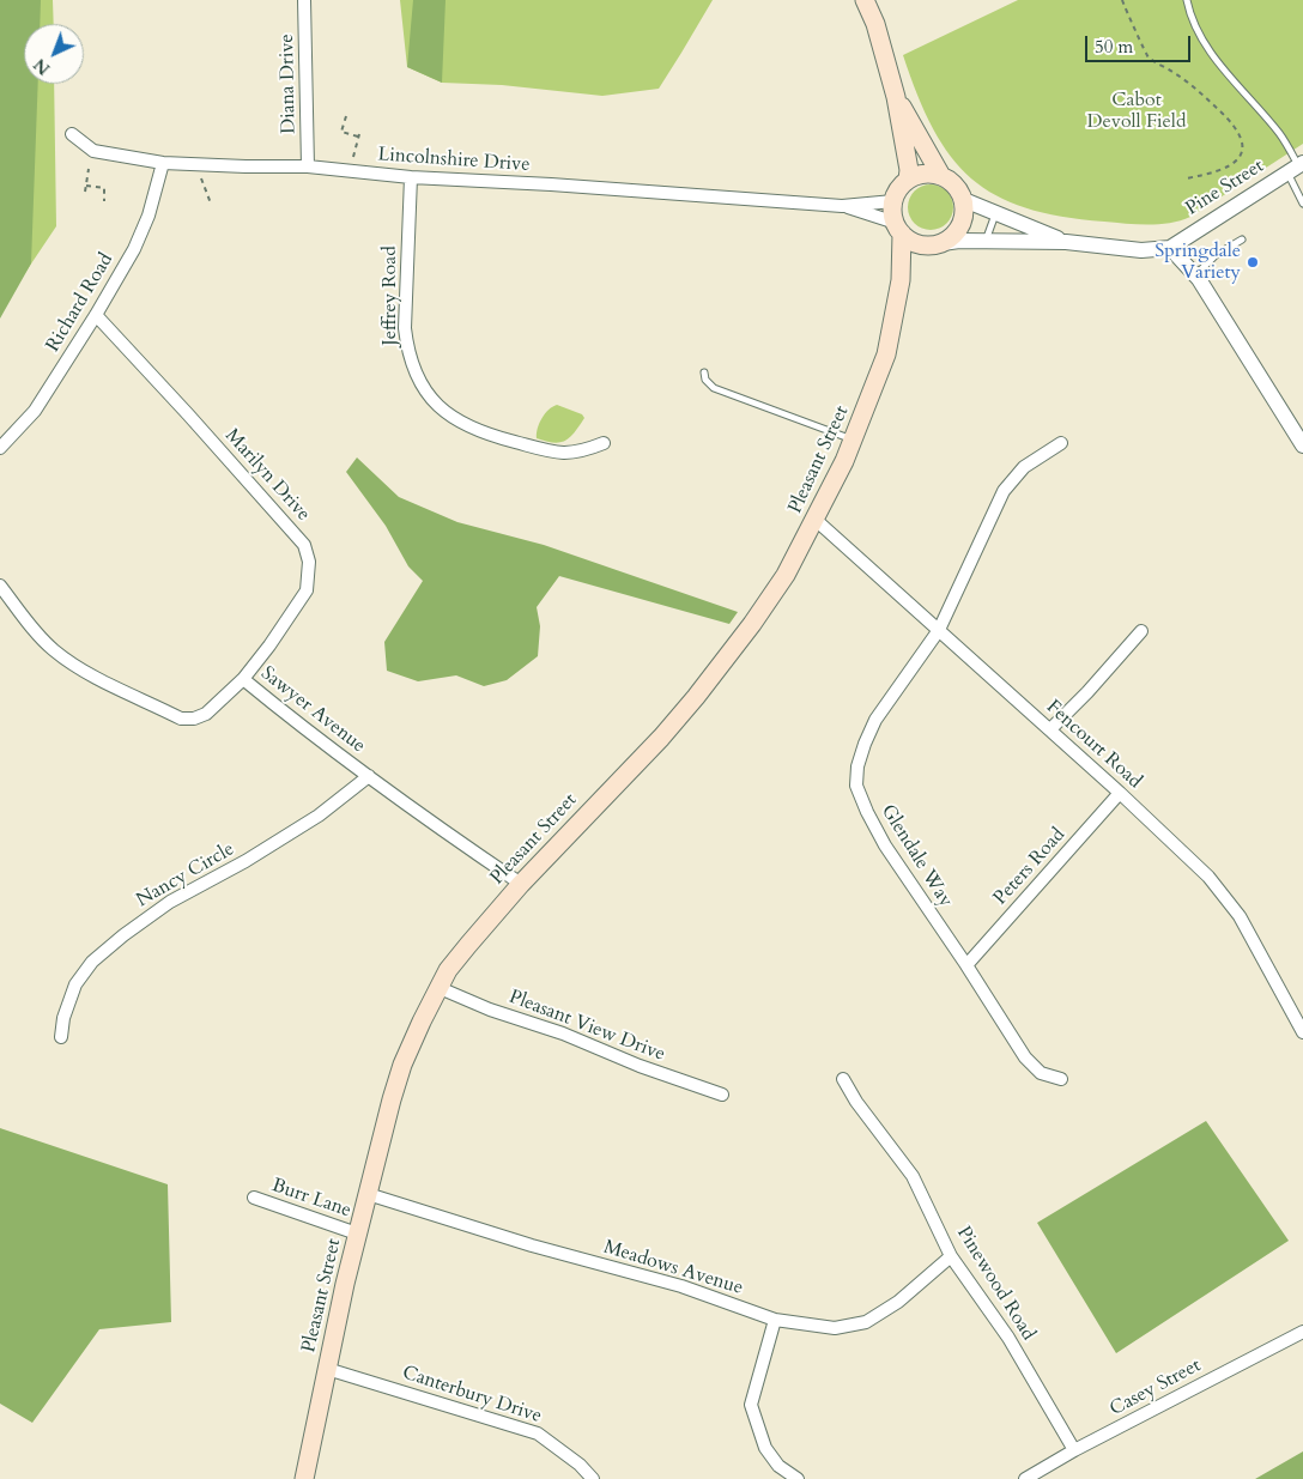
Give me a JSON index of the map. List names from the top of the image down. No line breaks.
{"streets":{"main road":["Pleasant Street"],"street":["Diana Drive","Lincolnshire Drive","Pine Street","Jeffrey Road","Richard Road","Marilyn Drive","Sawyer Avenue","Fencourt Road","Glendale Way","Peters Road","Nancy Circle","Pleasant View Drive","Burr Lane","Meadows Avenue","Pinewood Road","Casey Street","Canterbury Drive"]},"crossings":[["Diana Drive","Lincolnshire Drive"],["Lincolnshire Drive","Jeffrey Road"],["Lincolnshire Drive","Richard Road"],["Lincolnshire Drive","Pleasant Street"],["Richard Road","Marilyn Drive"],["Pleasant Street","Sawyer Avenue"],["Pleasant Street","Fencourt Road"],["Pleasant Street","Pleasant View Drive"],["Pleasant Street","Burr Lane"],["Pleasant Street","Meadows Avenue"],["Pleasant Street","Canterbury Drive"],["Marilyn Drive","Sawyer Avenue"],["Sawyer Avenue","Nancy Circle"],["Fencourt Road","Glendale Way"],["Fencourt Road","Peters Road"],["Glendale Way","Peters Road"],["Meadows Avenue","Pinewood Road"],["Pinewood Road","Casey Street"]],"parks":["Cabot Devoll Field"],"places":["Springdale Variety"],"scale_bar":"50 m","north":"bottom left"}
